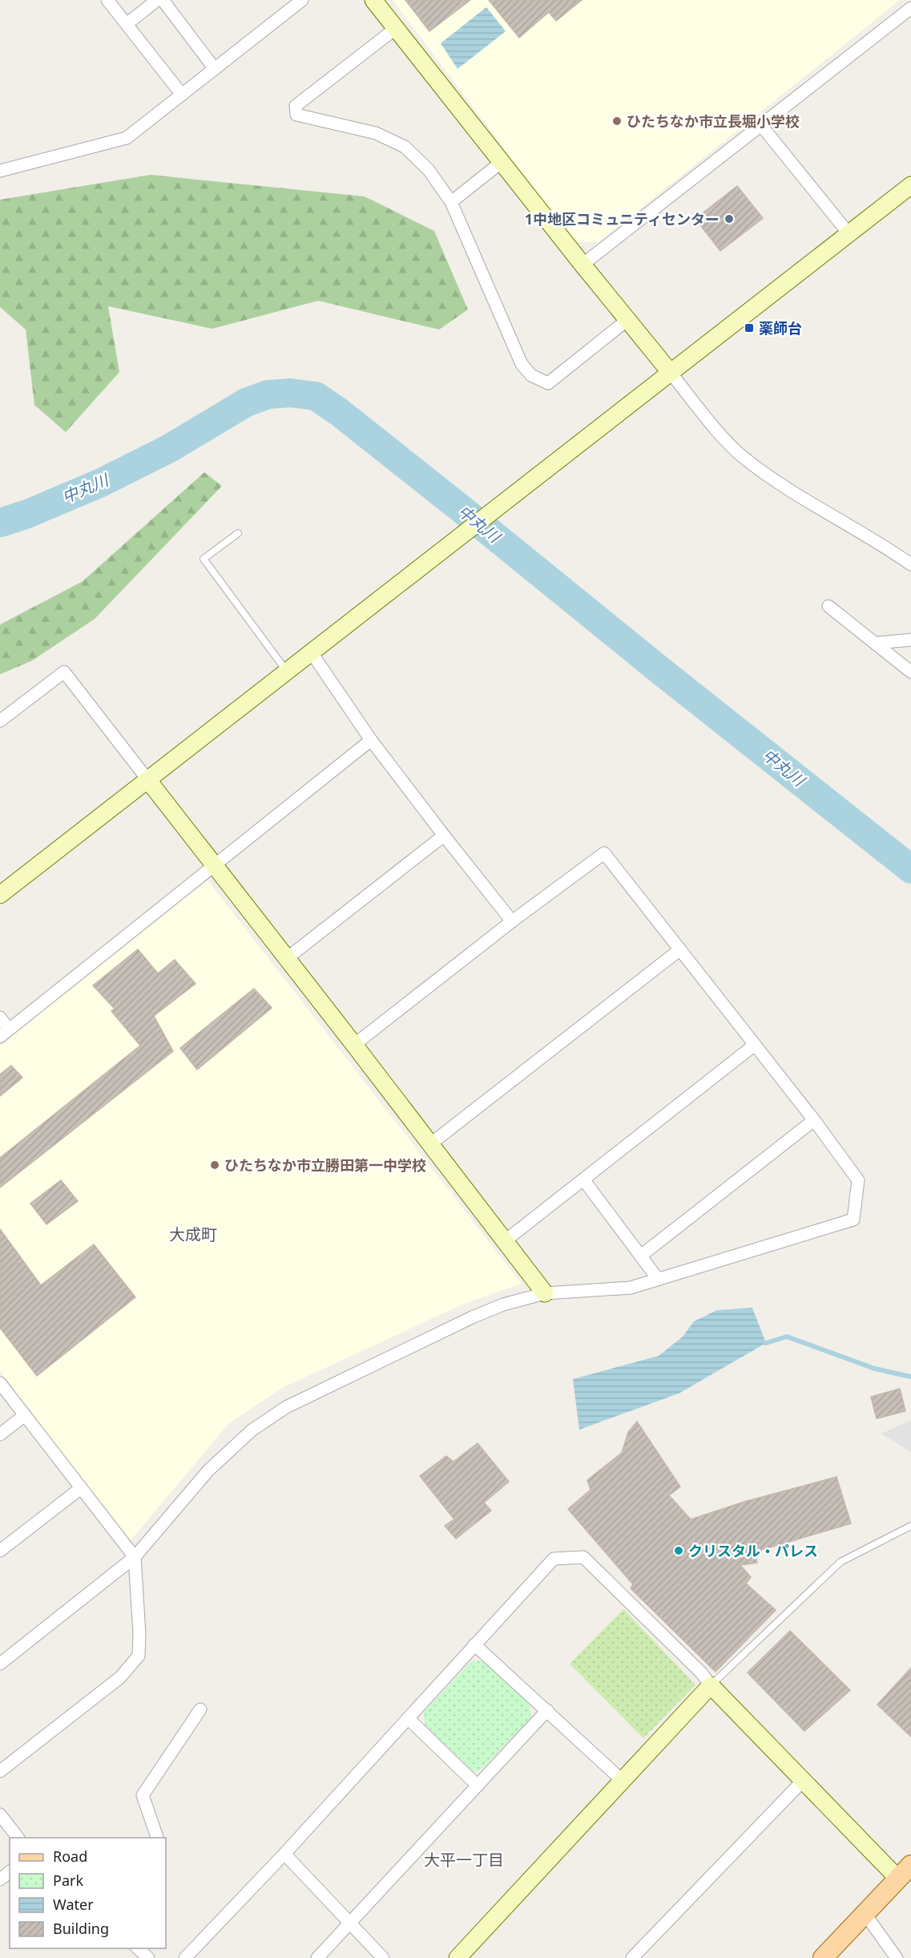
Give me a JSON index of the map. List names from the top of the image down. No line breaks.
{"districts":["大成町","大平一丁目"],"water":["中丸川"],"places":{"other":["ひたちなか市立長堀小学校","1中地区コミュニティセンター","ひたちなか市立勝田第一中学校","クリスタル・パレス"],"transit":["薬師台"]},"legend":["Road","Park","Water","Building"]}
